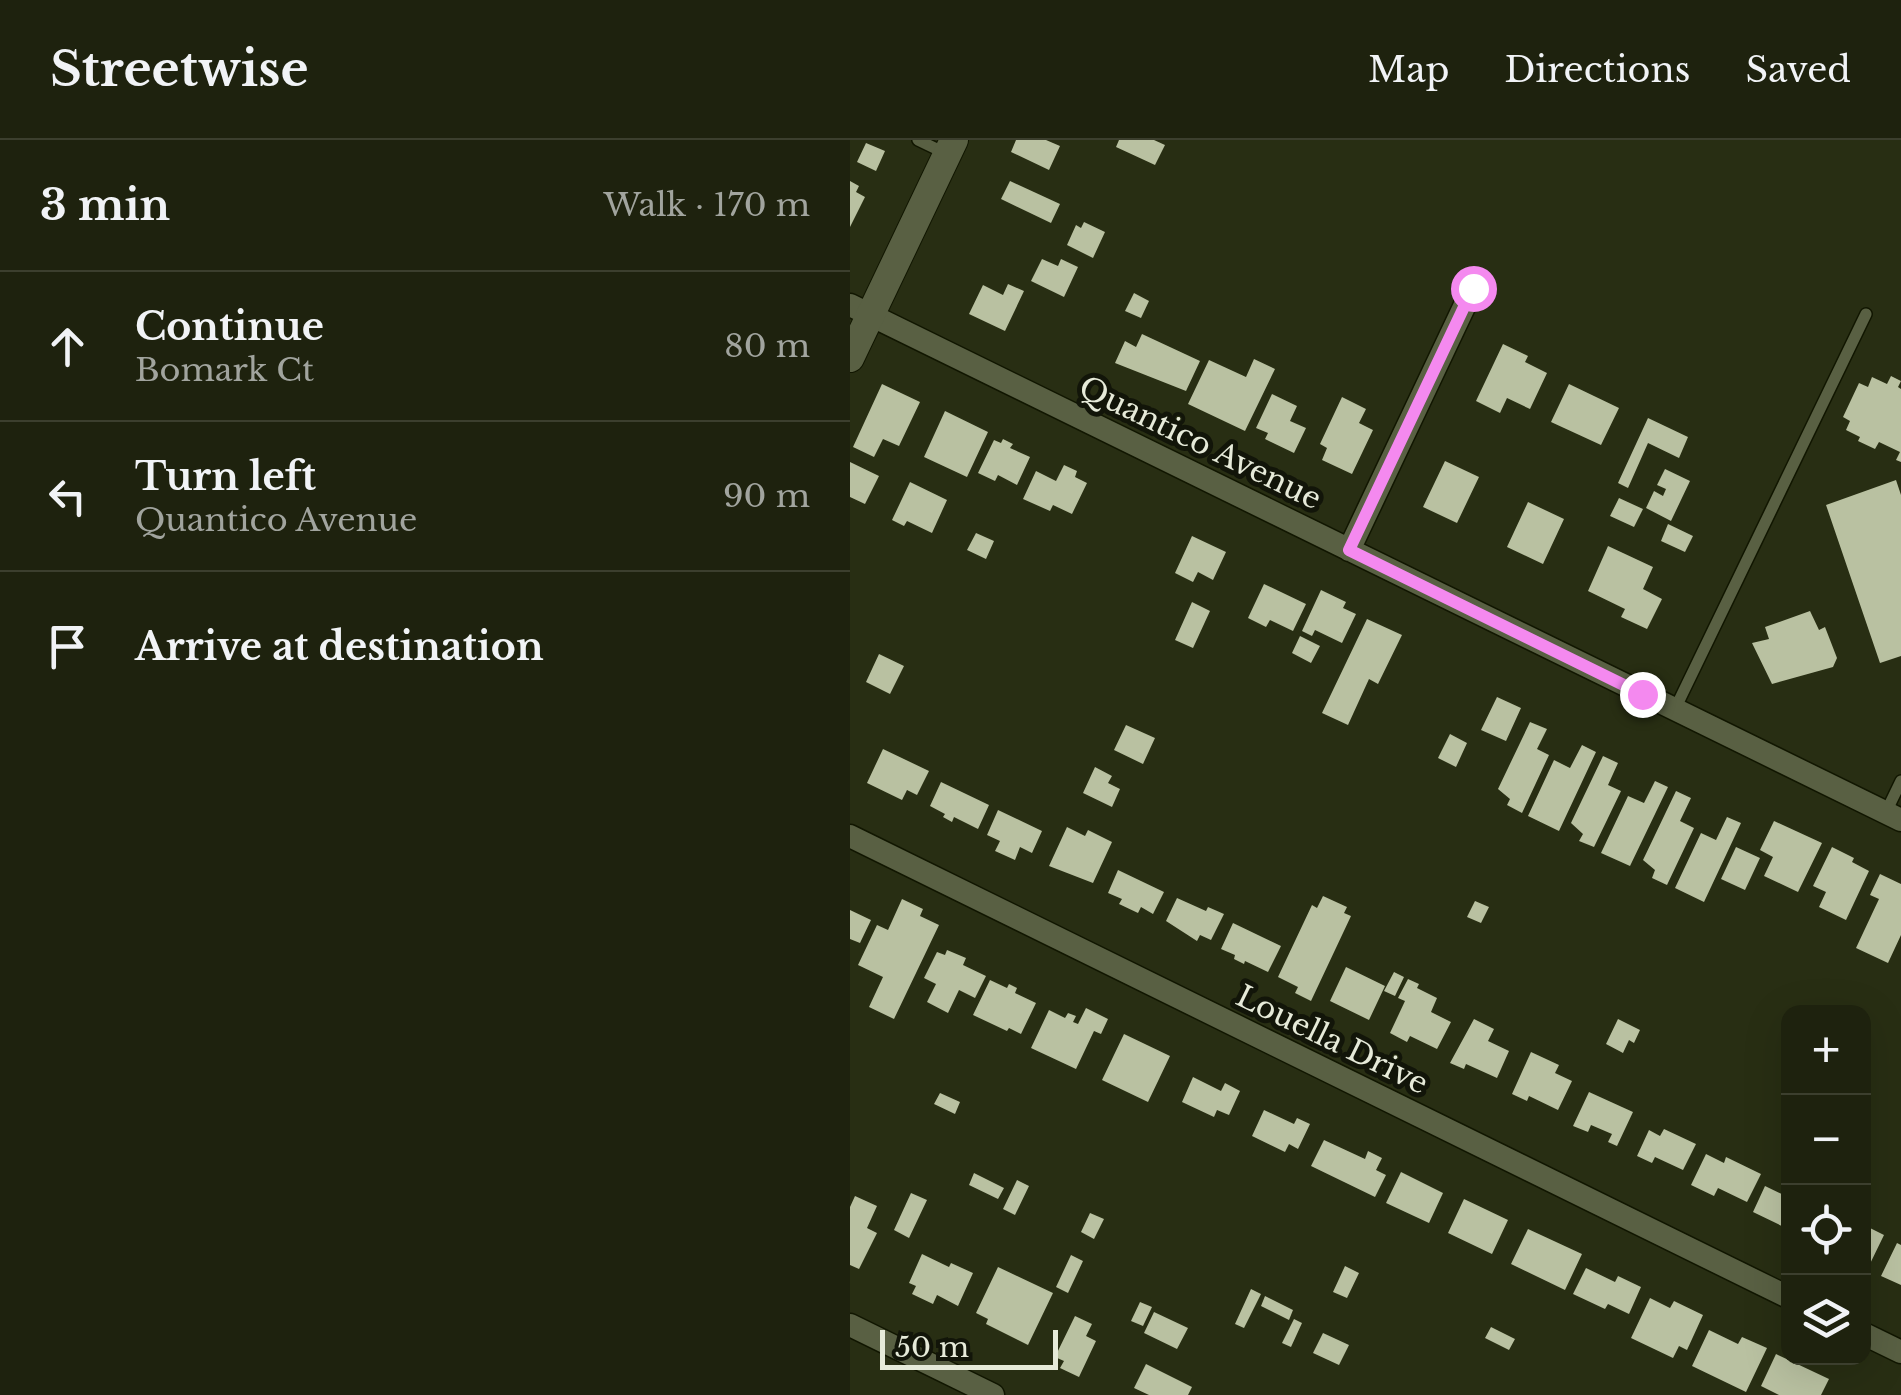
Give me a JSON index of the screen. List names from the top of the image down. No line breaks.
{"streets":{"street":["Quantico Avenue","Louella Drive"]},"scale_bar":"50 m","page":{"header":"Streetwise","nav":["Map","Directions","Saved"],"heading":["3 min","Walk · 170 m"],"list":[["Continue","Bomark Ct","80 m"],["Turn left","Quantico Avenue","90 m"],"Arrive at destination"],"map_buttons":["+","−"],"scale":"50 m"}}
